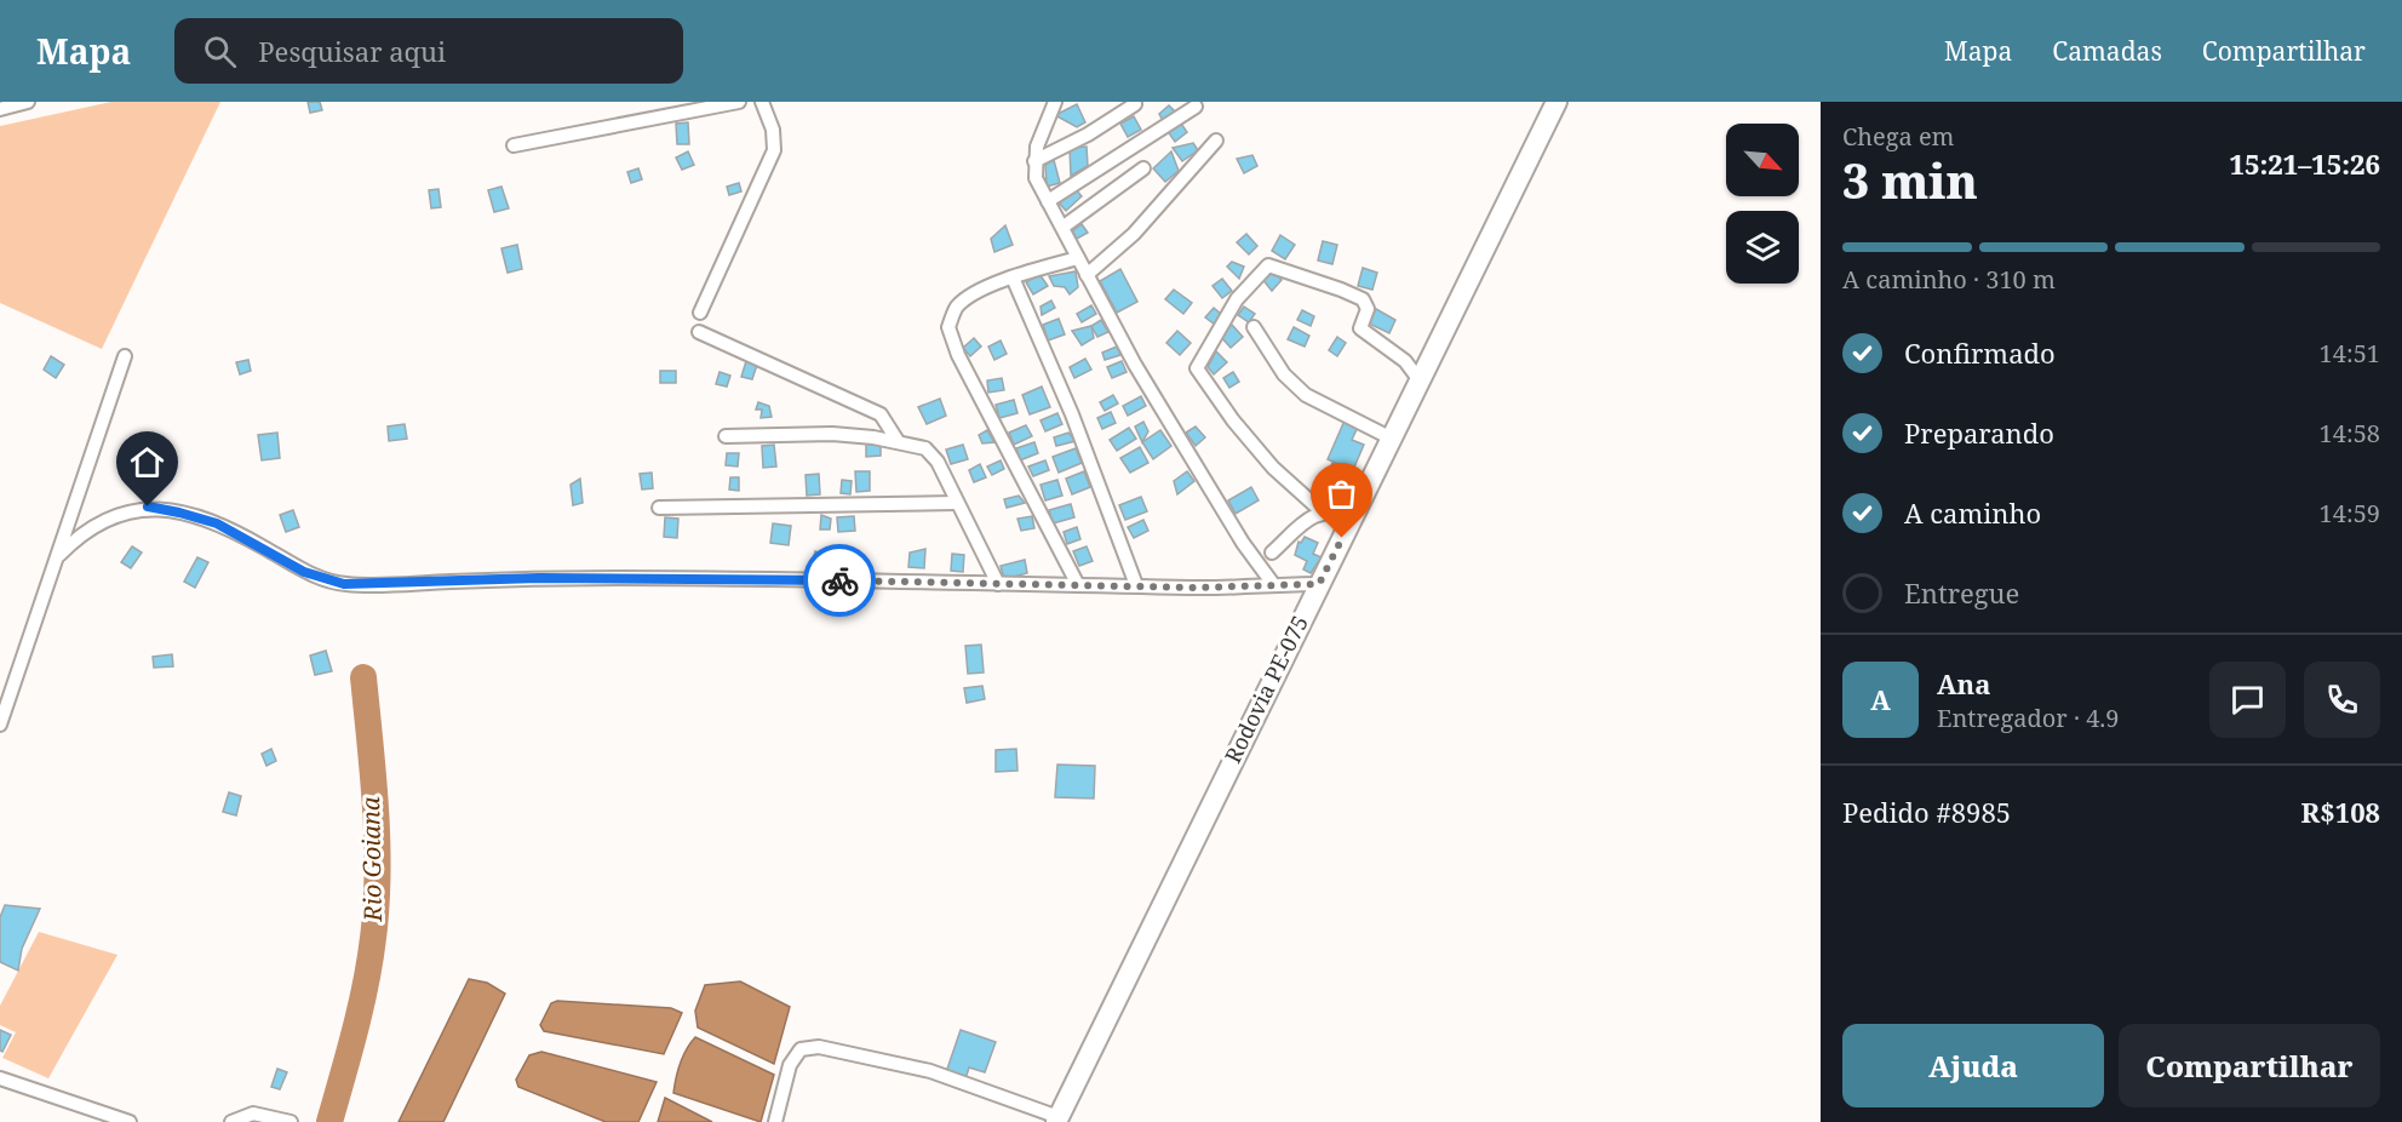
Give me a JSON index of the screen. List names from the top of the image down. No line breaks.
{"streets":{"main road":["Rodovia PE-075"]},"water":["Rio Goiana"],"north":"bottom right","page":{"header":"Mapa","search":"Pesquisar aqui","nav":["Mapa","Camadas","Compartilhar"],"heading":["3 min","Chega em","15:21–15:26"],"panel":["Ana","Entregador · 4.9","Pedido #8985","R$108"],"bar":"A caminho · 310 m","list":[["Confirmado","14:51"],["Preparando","14:58"],["A caminho","14:59"],"Entregue"],"round":"A","buttons":["Ajuda","Compartilhar"]}}
